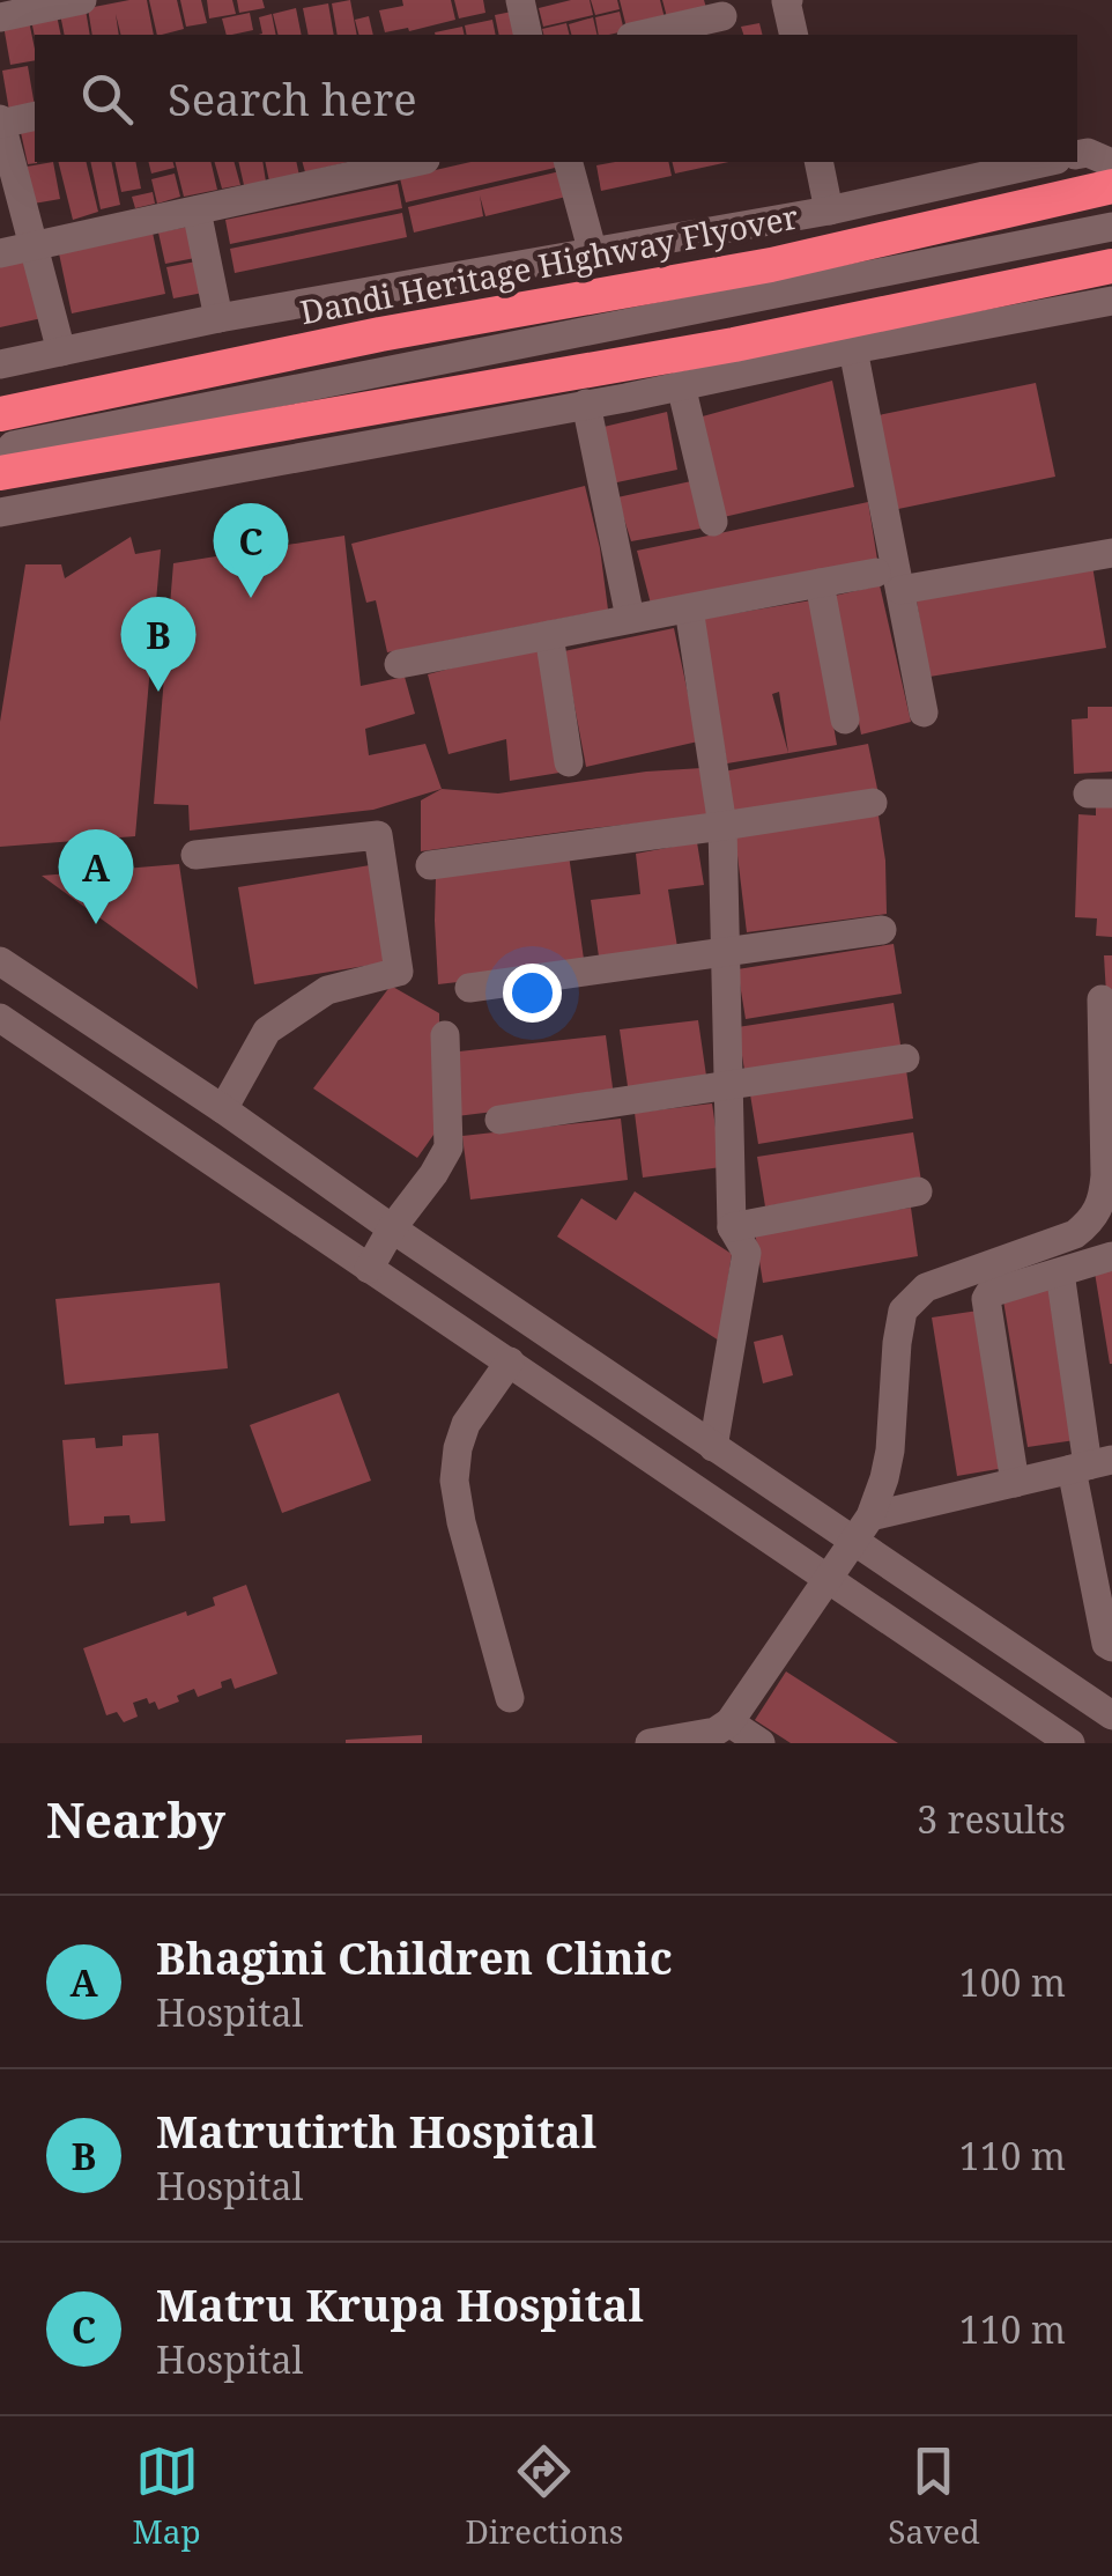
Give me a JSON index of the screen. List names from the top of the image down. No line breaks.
{"streets":{"highway":["Dandi Heritage Highway Flyover"]},"page":{"search":"Search here","pins":["C","B","A"],"heading":["Nearby","3 results"],"list":[{"mark":"A","name":"Bhagini Children Clinic","note":"Hospital","value":"100 m"},{"mark":"B","name":"Matrutirth Hospital","note":"Hospital","value":"110 m"},{"mark":"C","name":"Matru Krupa Hospital","note":"Hospital","value":"110 m"}],"nav":["Map","Directions","Saved"]}}
